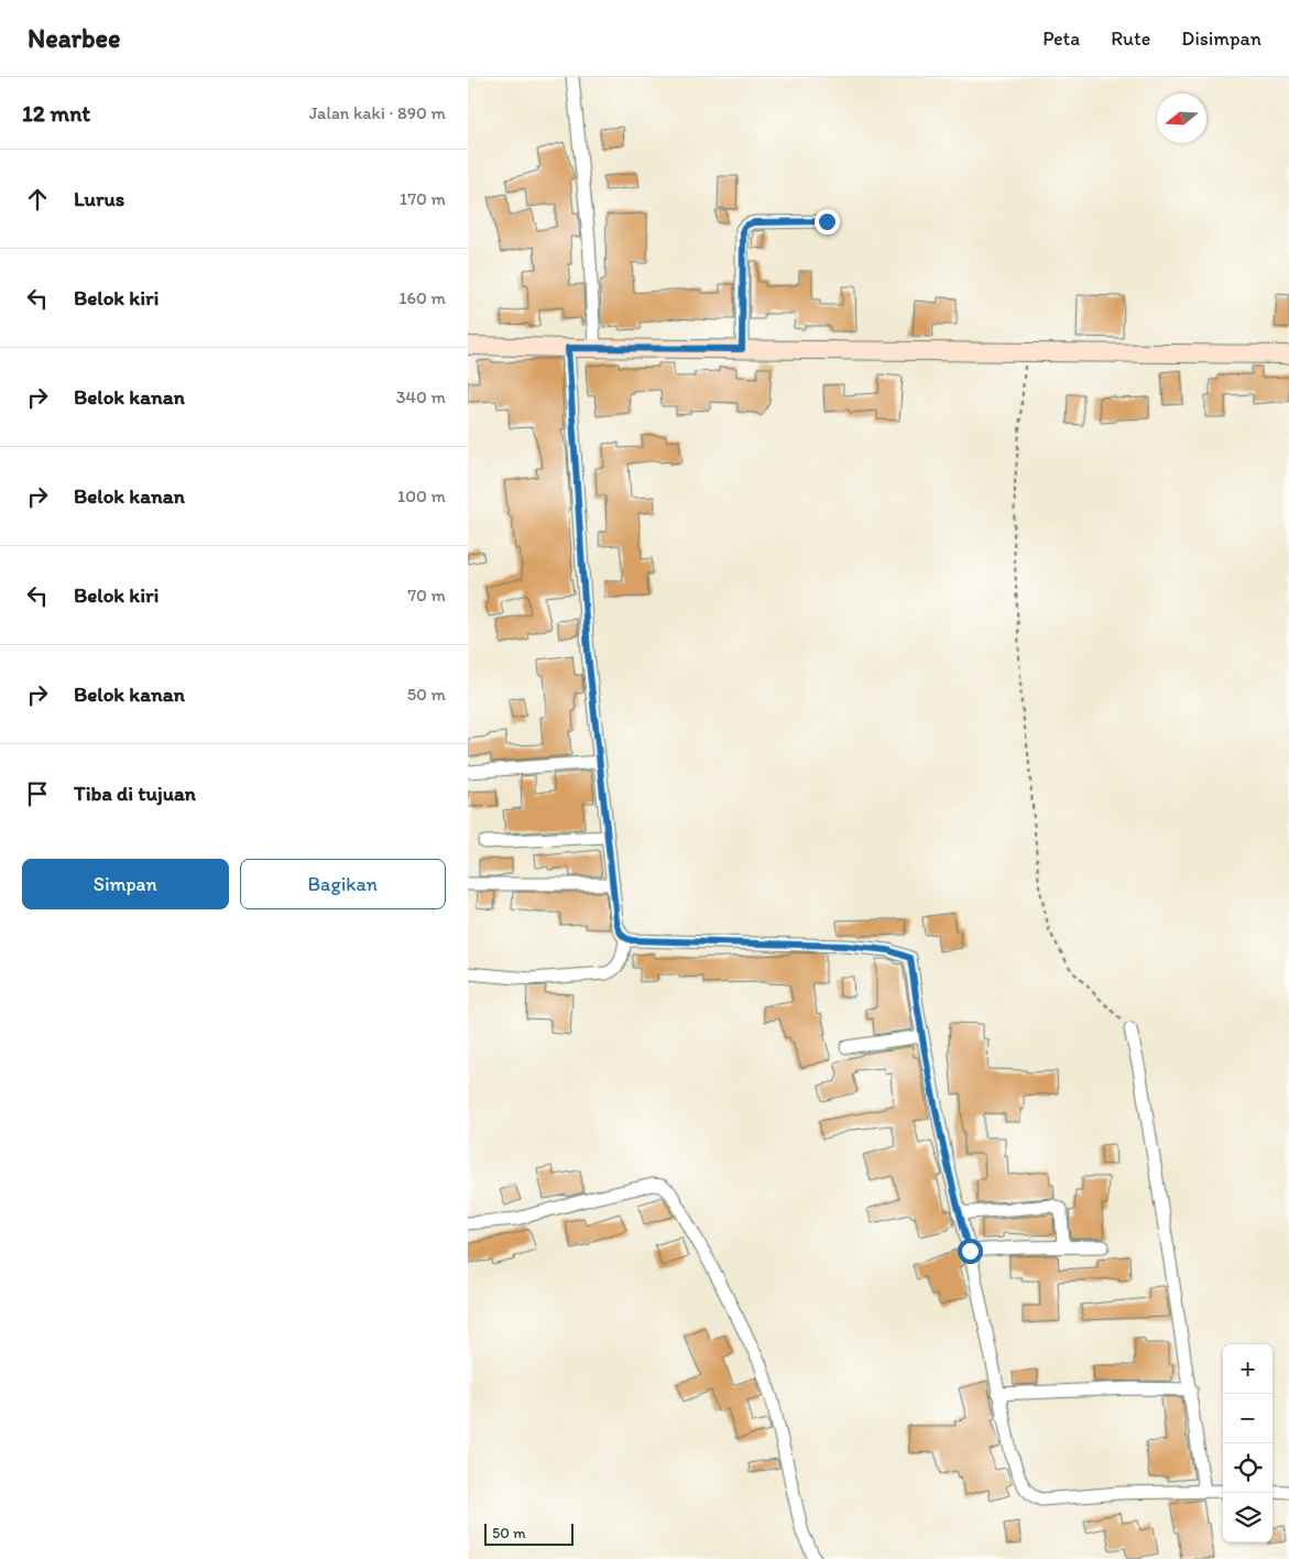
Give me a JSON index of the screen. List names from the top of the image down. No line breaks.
{"scale_bar":"50 m","north":"left","page":{"header":"Nearbee","nav":["Peta","Rute","Disimpan"],"heading":["12 mnt","Jalan kaki · 890 m"],"list":[["Lurus","170 m"],["Belok kiri","160 m"],["Belok kanan","340 m"],["Belok kanan","100 m"],["Belok kiri","70 m"],["Belok kanan","50 m"],"Tiba di tujuan"],"buttons":["Simpan","Bagikan"],"map_buttons":["+","−"],"scale":"50 m"}}
